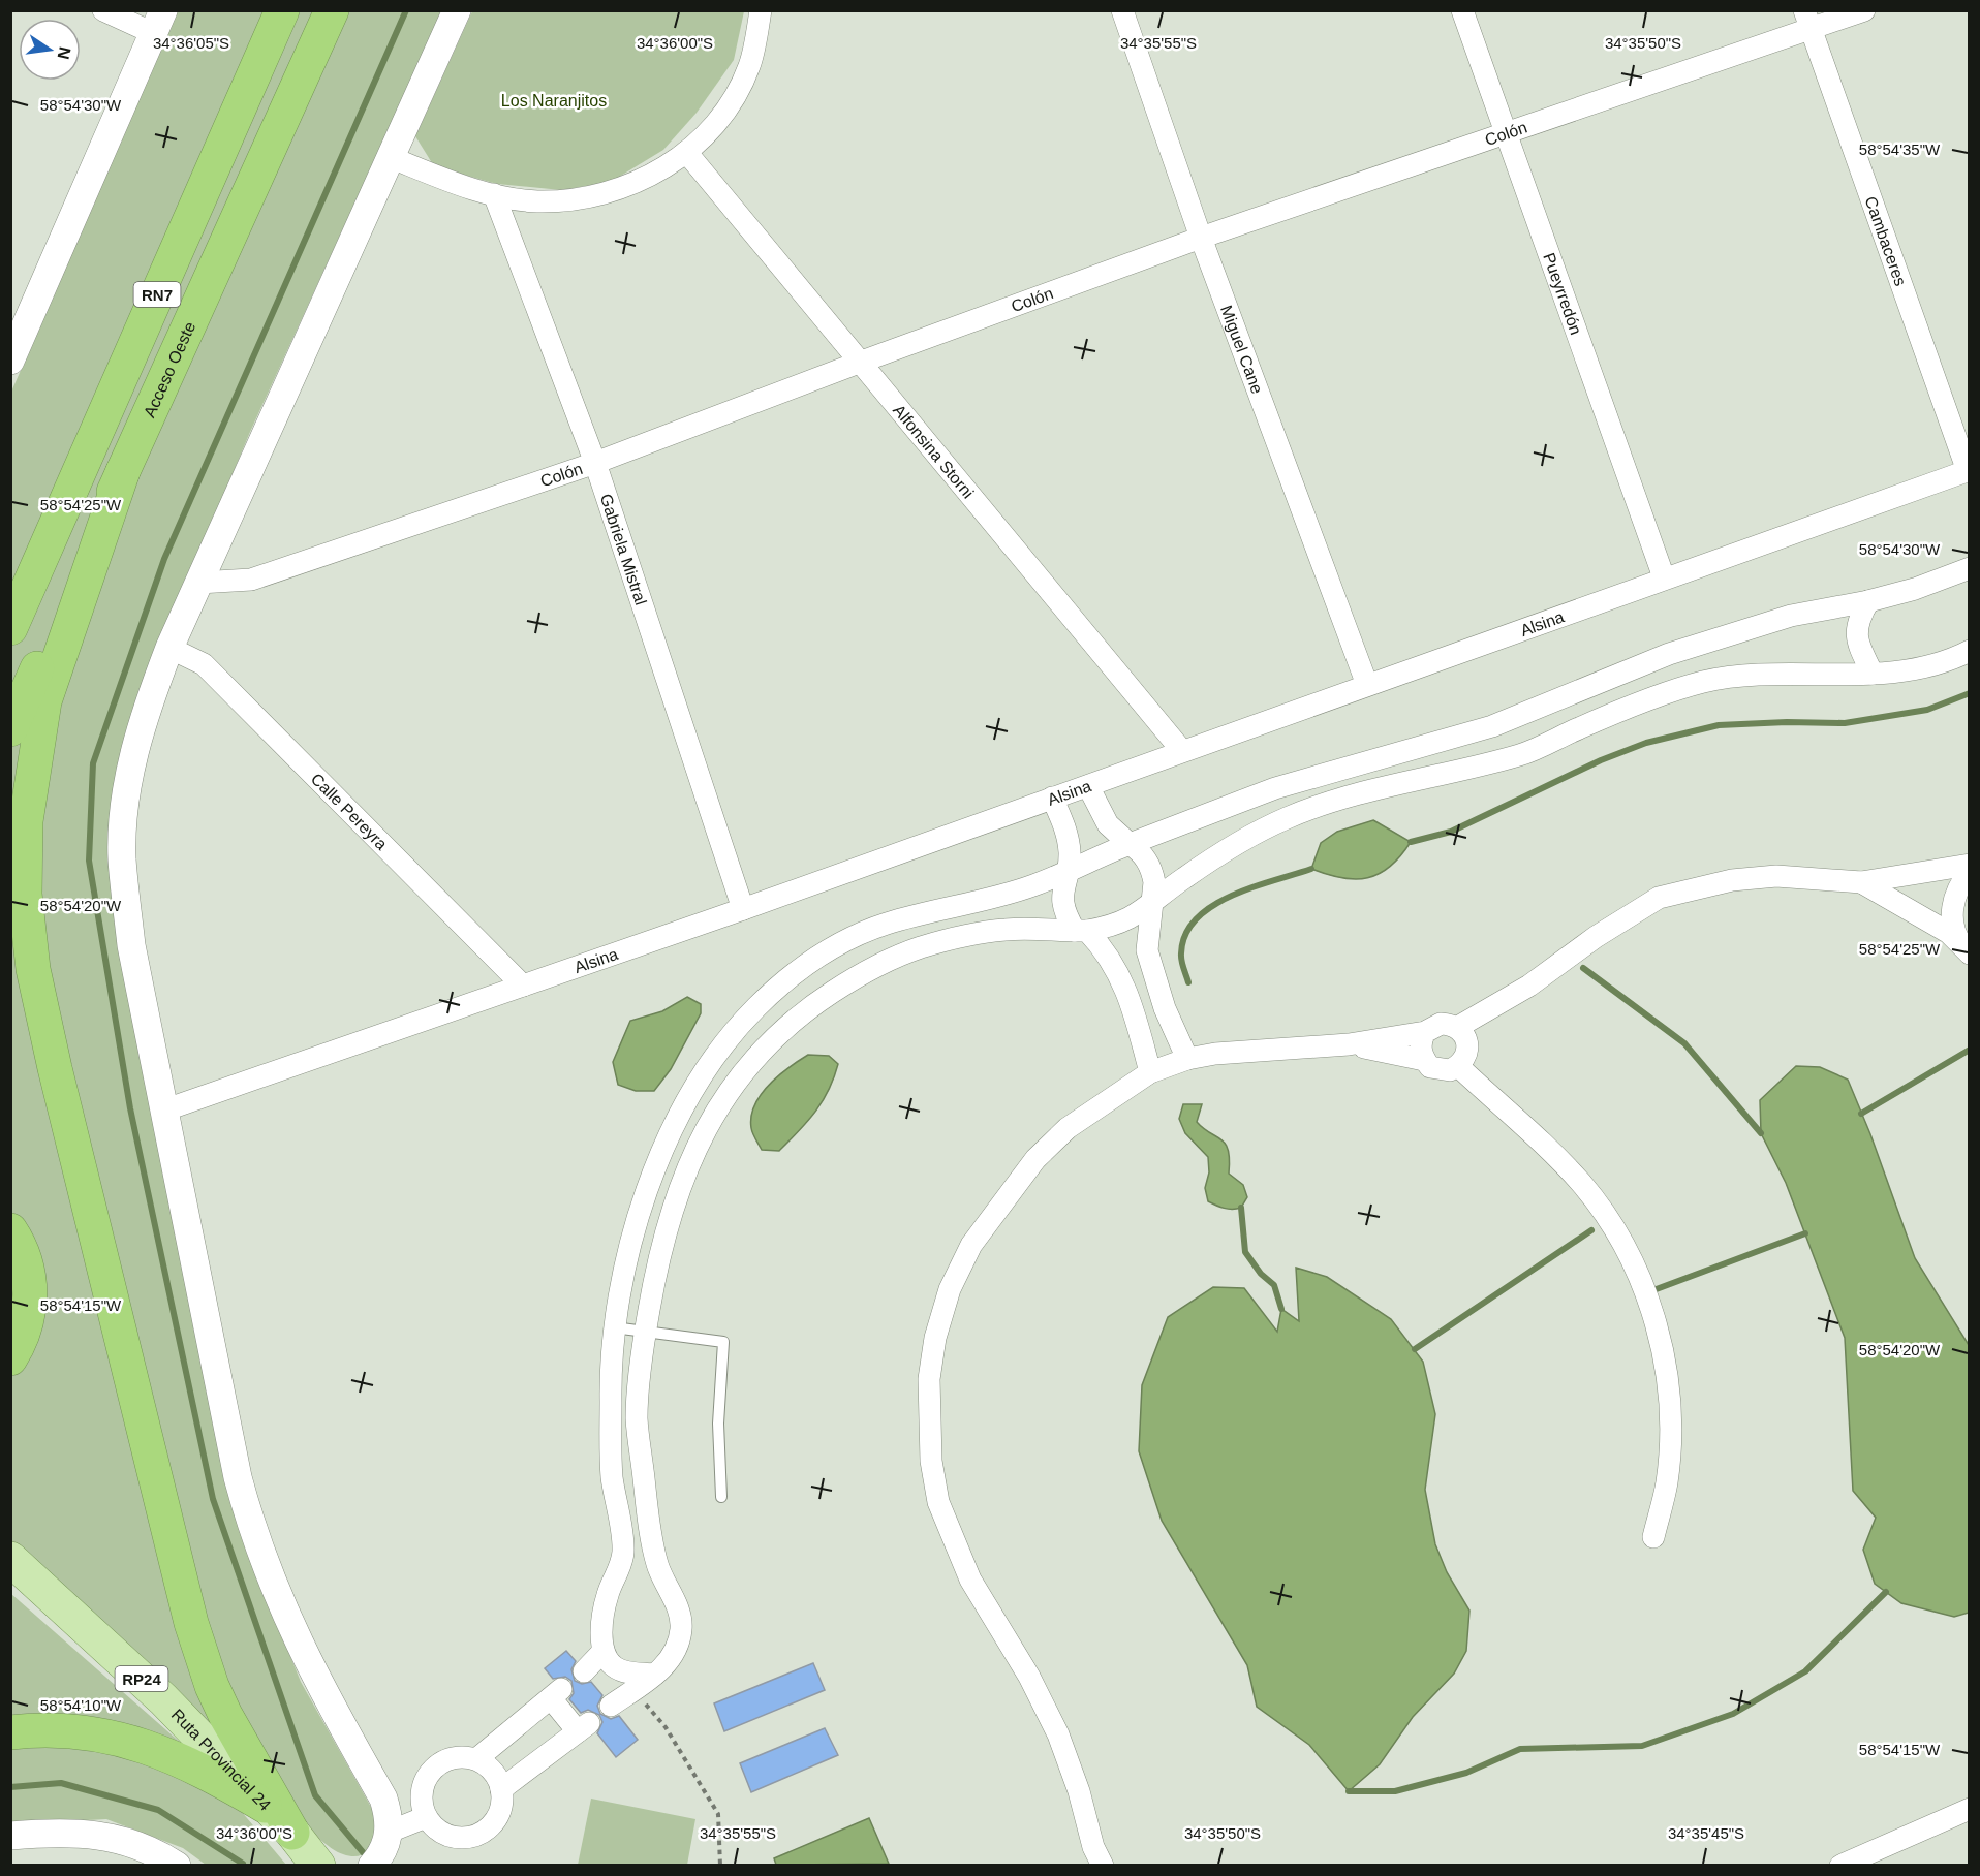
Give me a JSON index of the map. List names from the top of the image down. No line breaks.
{"streets":{"highway":["RN7","Acceso Oeste"],"main road":["RP24","Ruta Provincial 24"],"street":["Colón","Cambaceres","Pueyrredón","Miguel Cane","Alfonsina Storni","Gabriela Mistral","Alsina","Calle Pereyra"]},"crossings":[["Colón","Cambaceres"],["Colón","Pueyrredón"],["Colón","Miguel Cane"],["Colón","Alfonsina Storni"],["Colón","Gabriela Mistral"],["Cambaceres","Alsina"],["Pueyrredón","Alsina"],["Miguel Cane","Alsina"],["Alfonsina Storni","Alsina"],["Gabriela Mistral","Alsina"],["Alsina","Calle Pereyra"]],"parks":["Los Naranjitos"],"north":"right","coordinates":["34°36'05\"S","34°36'00\"S","34°35'55\"S","34°35'50\"S","58°54'30\"W","58°54'35\"W","58°54'25\"W","58°54'20\"W","58°54'15\"W","58°54'10\"W","34°35'45\"S"]}
